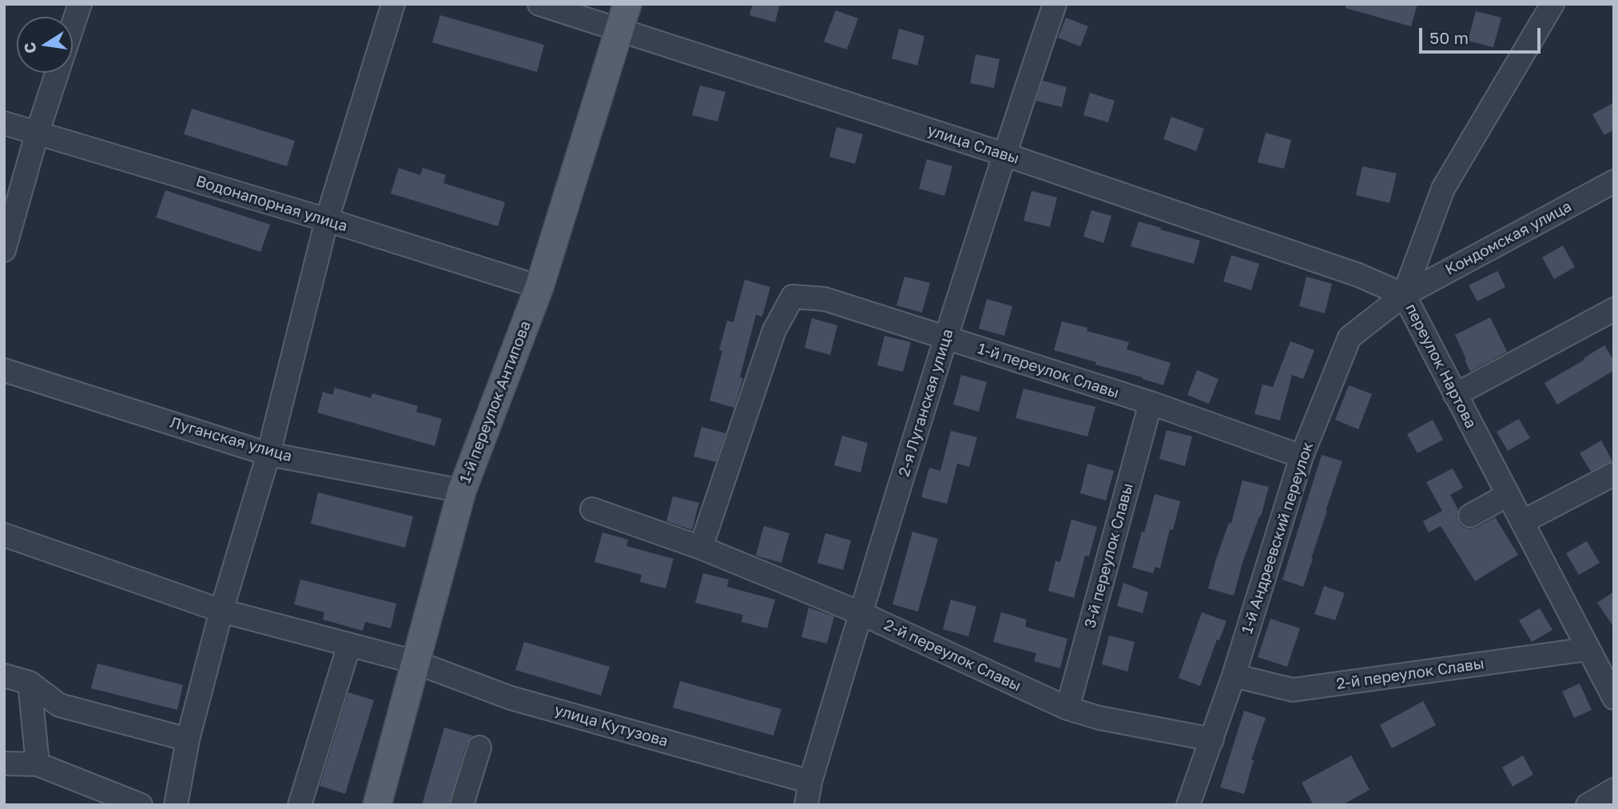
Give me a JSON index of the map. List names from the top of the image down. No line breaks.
{"streets":{"main road":["1-й переулок Антипова"],"street":["улица Славы","Водонапорная улица","Кондомская улица","переулок Нартова","1-й переулок Славы","2-я Луганская улица","Луганская улица","1-й Андреевский переулок","3-й переулок Славы","2-й переулок Славы","улица Кутузова"]},"crossings":[["улица Славы","Кондомская улица"],["улица Славы","переулок Нартова"],["улица Славы","1-й переулок Антипова"],["улица Славы","2-я Луганская улица"],["улица Славы","1-й Андреевский переулок"],["Водонапорная улица","1-й переулок Антипова"],["Кондомская улица","переулок Нартова"],["Кондомская улица","1-й Андреевский переулок"],["переулок Нартова","1-й Андреевский переулок"],["переулок Нартова","2-й переулок Славы"],["1-й переулок Славы","2-я Луганская улица"],["1-й переулок Славы","1-й Андреевский переулок"],["1-й переулок Славы","3-й переулок Славы"],["1-й переулок Славы","2-й переулок Славы"],["1-й переулок Антипова","Луганская улица"],["1-й переулок Антипова","улица Кутузова"],["2-я Луганская улица","2-й переулок Славы"],["2-я Луганская улица","улица Кутузова"],["1-й Андреевский переулок","2-й переулок Славы"],["3-й переулок Славы","2-й переулок Славы"]],"scale_bar":"50 m","north":"left"}
